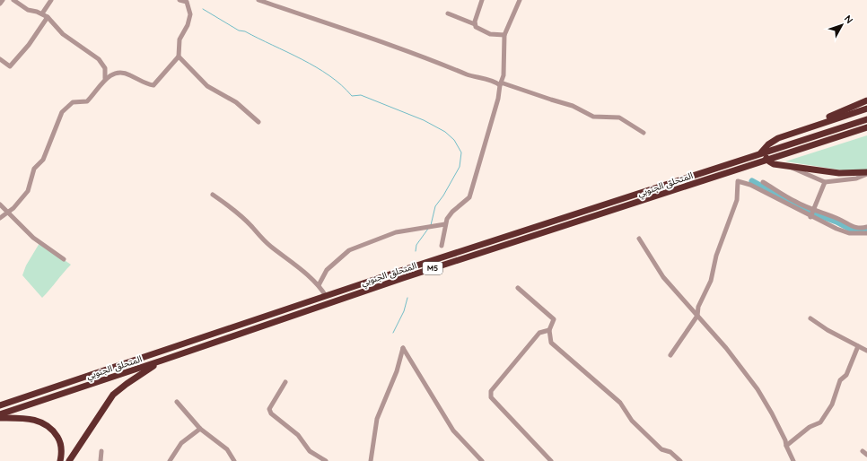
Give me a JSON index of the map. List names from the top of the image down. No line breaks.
{"streets":{"highway":["المتحلق الجنوبي","M5"]},"north":"top right"}
